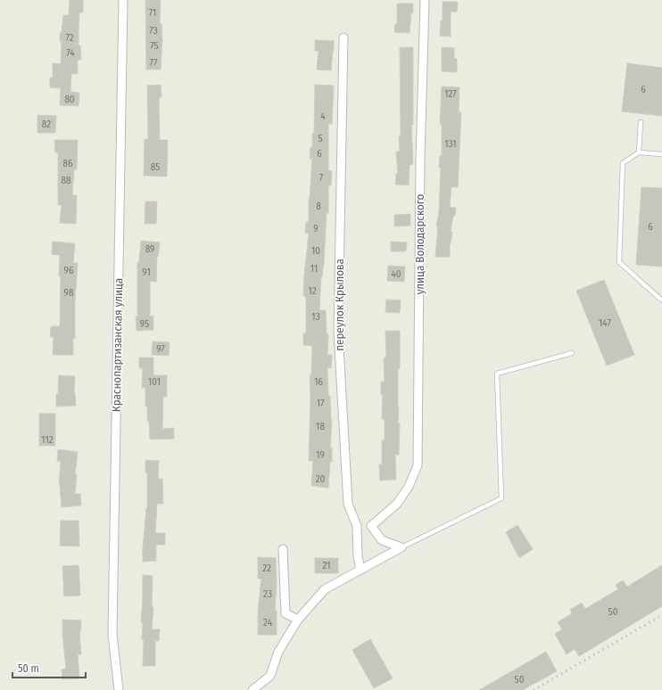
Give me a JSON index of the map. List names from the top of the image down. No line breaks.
{"streets":{"street":["улица Володарского","переулок Крылова","Краснопартизанская улица"]},"house_numbers":["71","73","72","75","74","77","6","127","80","4","82","5","131","6","86","85","7","88","8","6","9","89","10","11","96","91","40","12","98","13","147","95","97","101","16","17","18","112","19","20","21","22","23","50","24","50"],"scale_bar":"50 m"}
